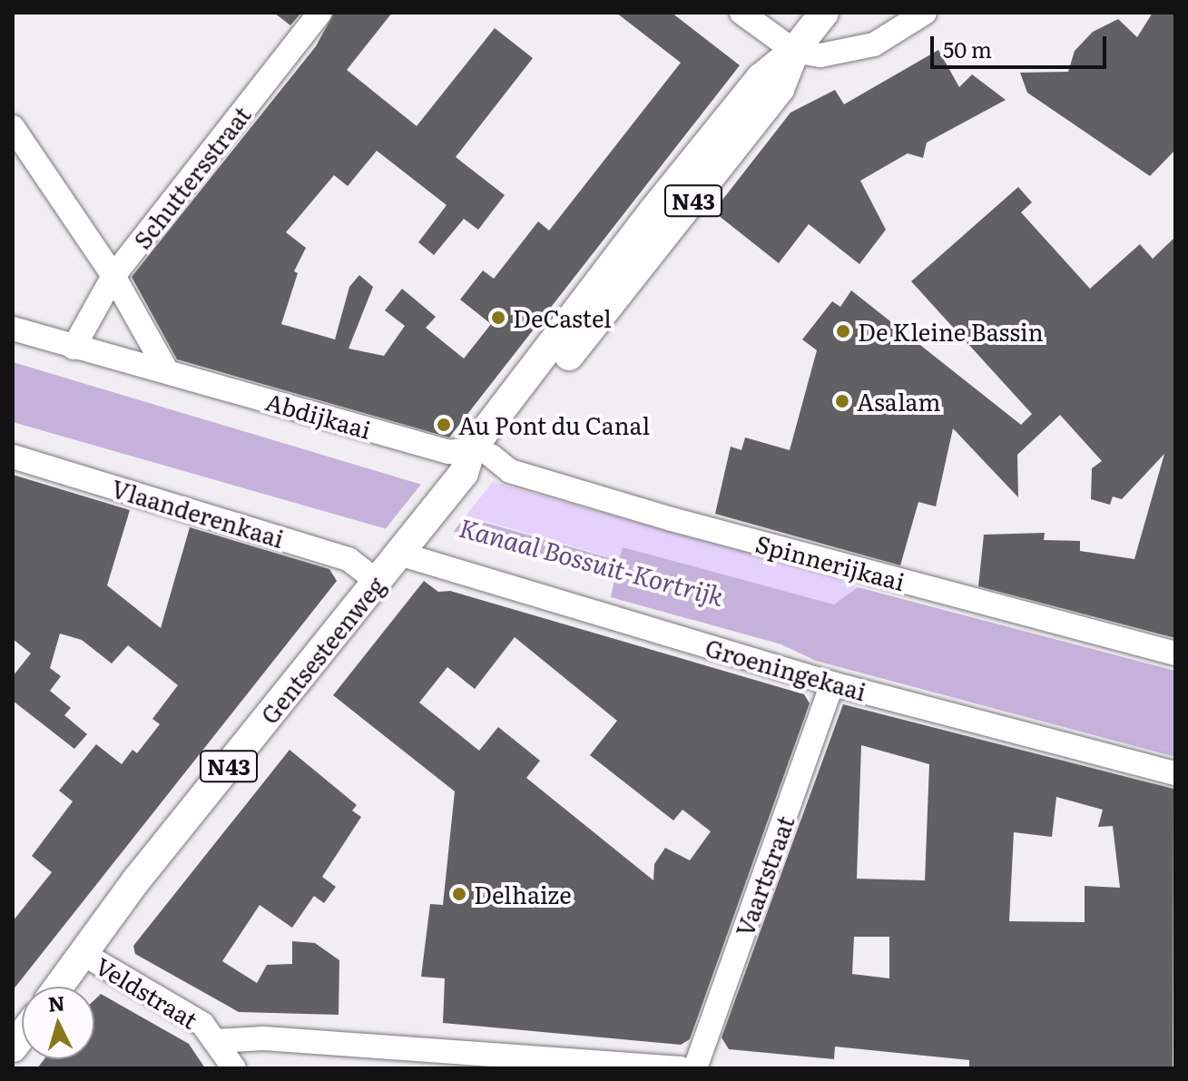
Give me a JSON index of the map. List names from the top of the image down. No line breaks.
{"streets":{"main road":["N43","Gentsesteenweg"],"street":["Schuttersstraat","Abdijkaai","Vlaanderenkaai","Spinnerijkaai","Groeningekaai","Vaartstraat","Veldstraat"]},"crossings":[["Schuttersstraat","Abdijkaai"],["Abdijkaai","Spinnerijkaai"],["Abdijkaai","Gentsesteenweg"],["Vlaanderenkaai","Gentsesteenweg"],["Spinnerijkaai","Gentsesteenweg"],["Gentsesteenweg","Groeningekaai"],["Gentsesteenweg","Veldstraat"],["Groeningekaai","Vaartstraat"]],"water":["Kanaal Bossuit-Kortrijk"],"places":["DeCastel","De Kleine Bassin","Asalam","Au Pont du Canal","Delhaize"],"scale_bar":"50 m","north":"top"}
